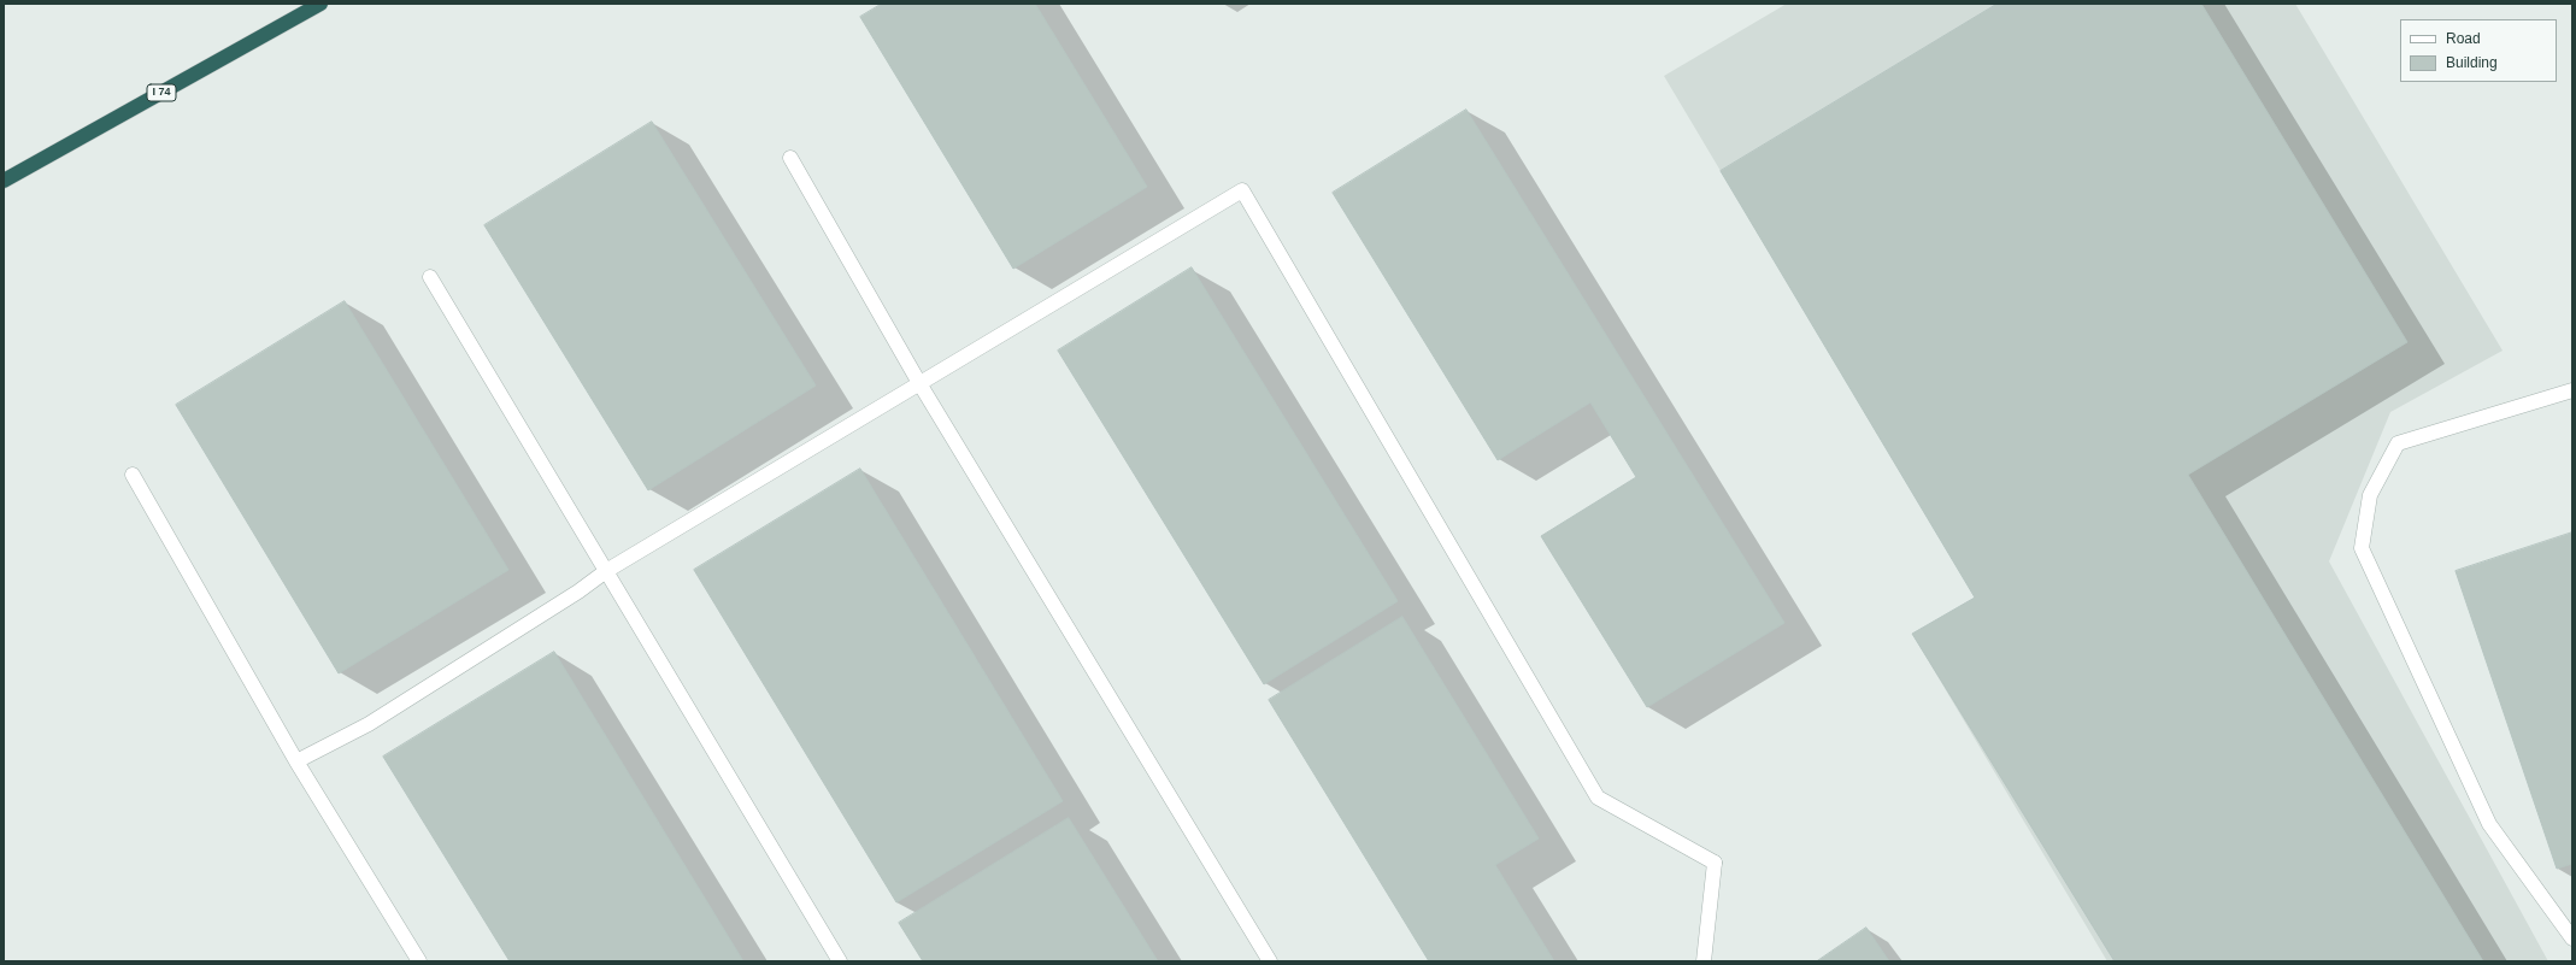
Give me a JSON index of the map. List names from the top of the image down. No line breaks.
{"streets":{"highway":["I 74"]},"legend":["Road","Building"]}
